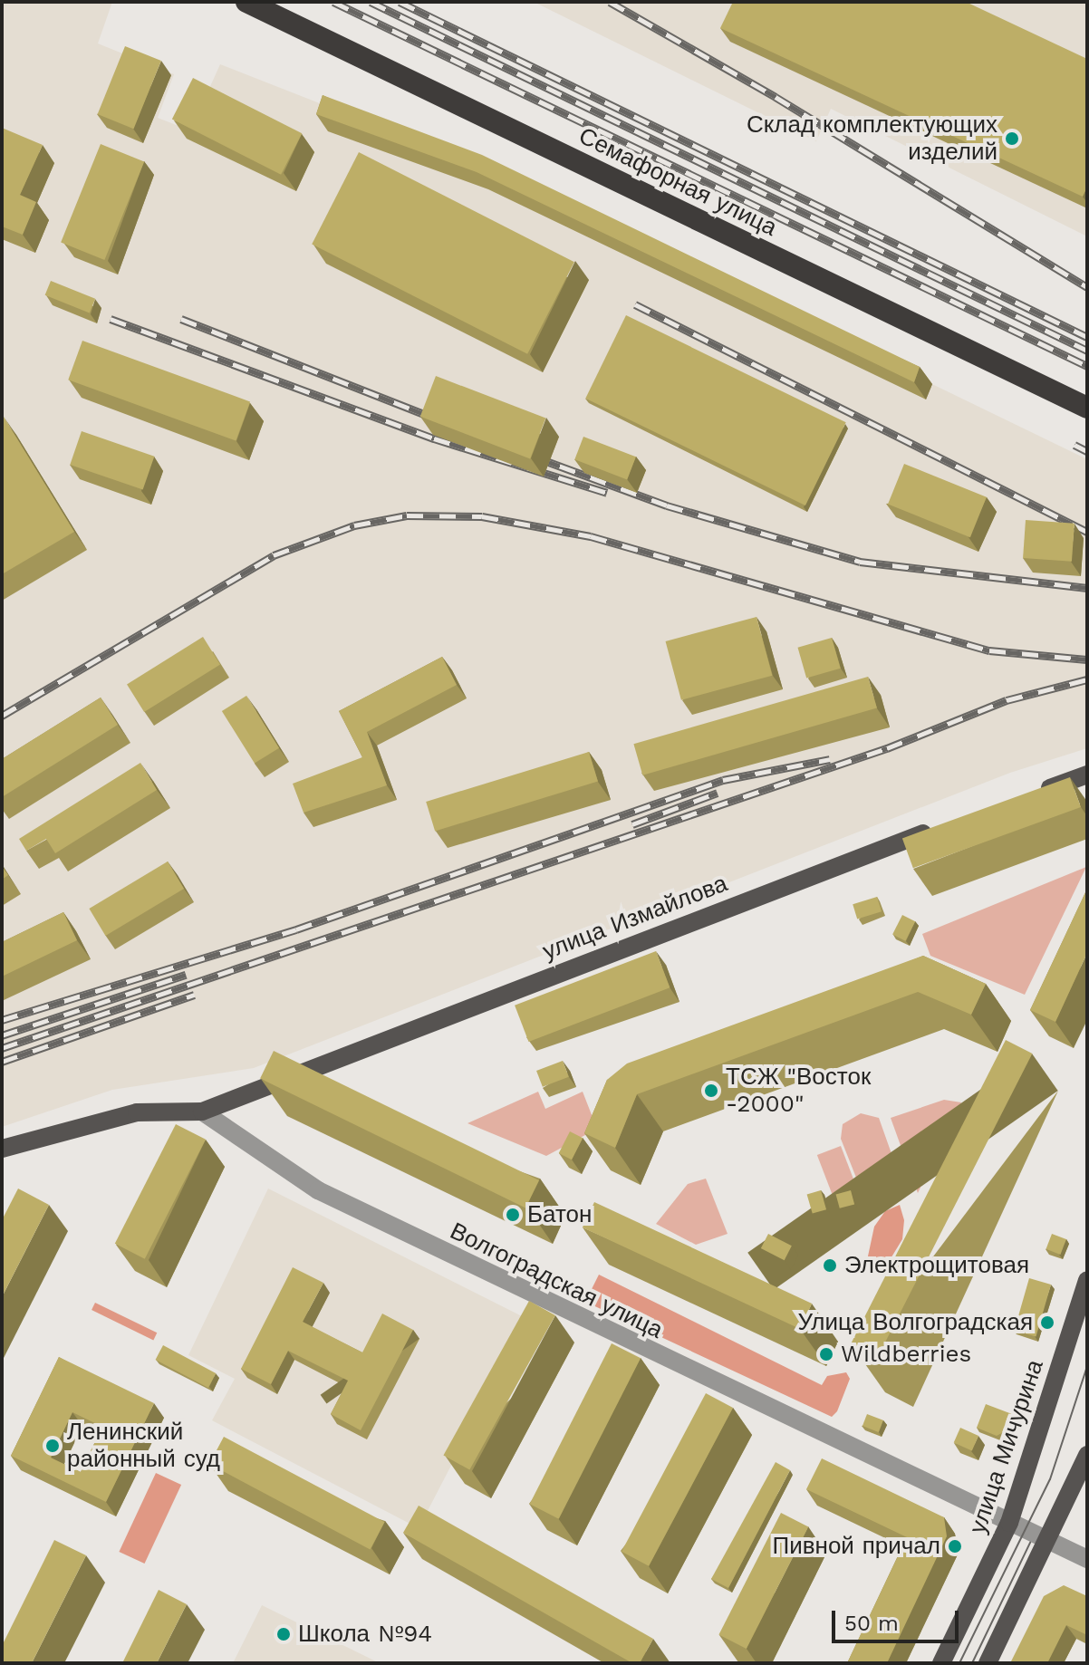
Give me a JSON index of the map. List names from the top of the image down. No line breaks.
{"streets":{"highway":["Семафорная улица"],"main road":["улица Измайлова","улица Мичурина"],"street":["Волгоградская улица"]},"crossings":[["улица Измайлова","Волгоградская улица"],["Волгоградская улица","улица Мичурина"]],"places":["Склад комплектующих изделий","ТСЖ \"Восток -2000\"","Батон","Электрощитовая","Улица Волгоградская","Wildberries","Ленинский районный суд","Пивной причал","Школа №94"],"scale_bar":"50 m"}
